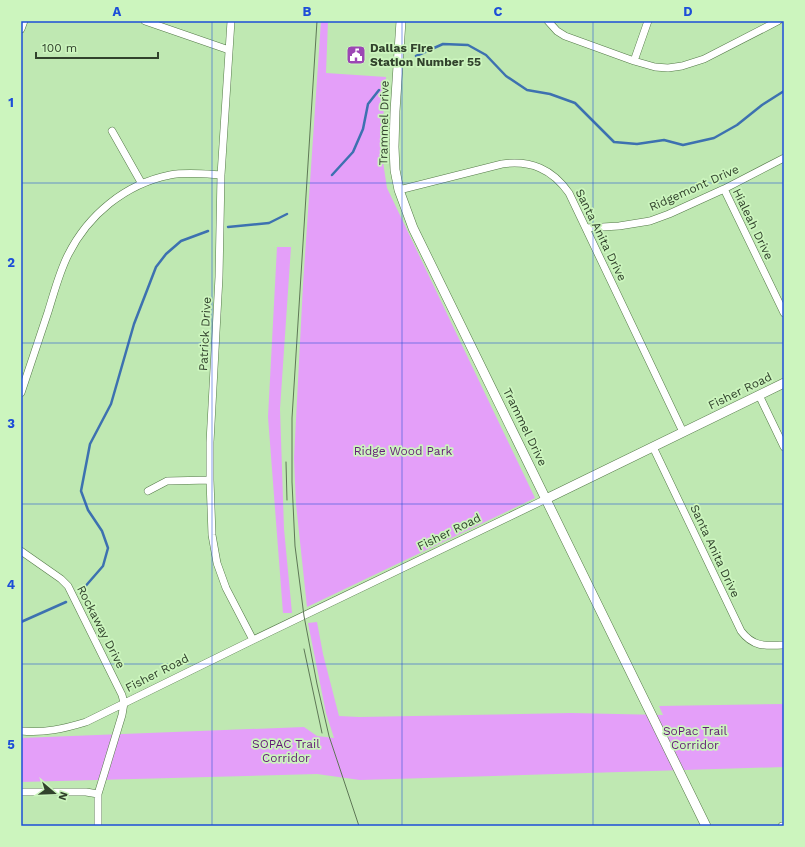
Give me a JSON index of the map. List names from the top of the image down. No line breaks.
{"streets":{"street":["Trammel Drive","Ridgemont Drive","Hialeah Drive","Santa Anita Drive","Patrick Drive","Fisher Road","Rockaway Drive"]},"crossings":[["Trammel Drive","Santa Anita Drive"],["Trammel Drive","Fisher Road"],["Ridgemont Drive","Hialeah Drive"],["Ridgemont Drive","Santa Anita Drive"],["Santa Anita Drive","Fisher Road"],["Patrick Drive","Fisher Road"],["Fisher Road","Rockaway Drive"]],"parks":["Ridge Wood Park","SoPac Trail Corridor","SOPAC Trail Corridor"],"places":{"public building":["Dallas Fire Station Number 55"]},"scale_bar":"100 m","north":"right","grid":{"columns":["A","B","C","D"],"rows":["1","2","3","4","5"]}}
